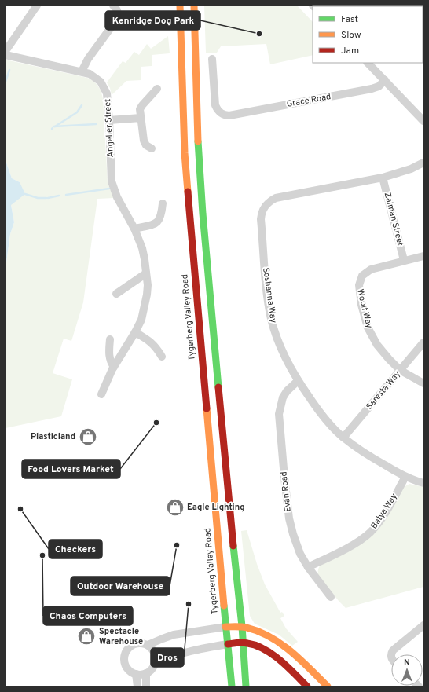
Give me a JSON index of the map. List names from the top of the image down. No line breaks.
{"streets":{"main road":["Tygerberg Valley Road"],"street":["Grace Road","Angelier Street","Zalman Street","Soshanna Way","Woolf Way","Saresta Way","Evan Road","Batya Way"]},"crossings":[["Zalman Street","Soshanna Way"],["Zalman Street","Woolf Way"],["Soshanna Way","Saresta Way"],["Soshanna Way","Evan Road"],["Soshanna Way","Batya Way"],["Woolf Way","Saresta Way"],["Evan Road","Batya Way"]],"places":{"other":["Kenridge Dog Park","Food Lovers Market","Checkers","Outdoor Warehouse","Chaos Computers","Dros"],"shop":["Plasticland","Eagle Lighting","Spectacle Warehouse"]},"legend":["Fast","Slow","Jam"],"north":"top"}
